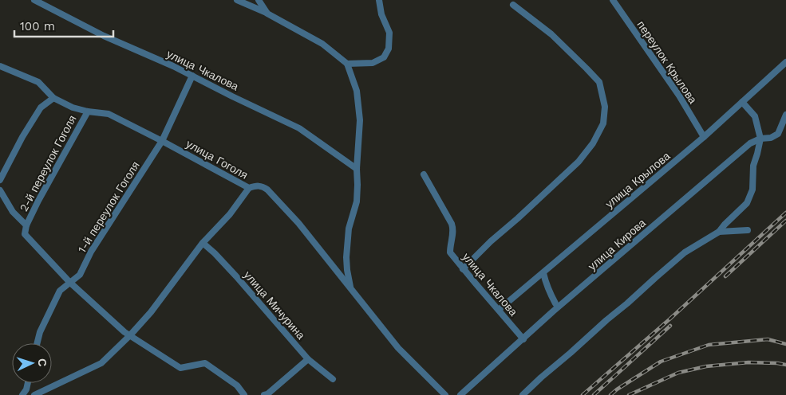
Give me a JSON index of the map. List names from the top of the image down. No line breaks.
{"streets":{"street":["переулок Крылова","улица Чкалова","улица Гоголя","2-й переулок Гоголя","улица Крылова","1-й переулок Гоголя","улица Кирова","улица Мичурина"]},"crossings":[["переулок Крылова","улица Крылова"],["улица Чкалова","улица Крылова"],["улица Чкалова","1-й переулок Гоголя"],["улица Чкалова","улица Кирова"],["улица Гоголя","2-й переулок Гоголя"],["улица Гоголя","1-й переулок Гоголя"]],"scale_bar":"100 m","north":"right"}
